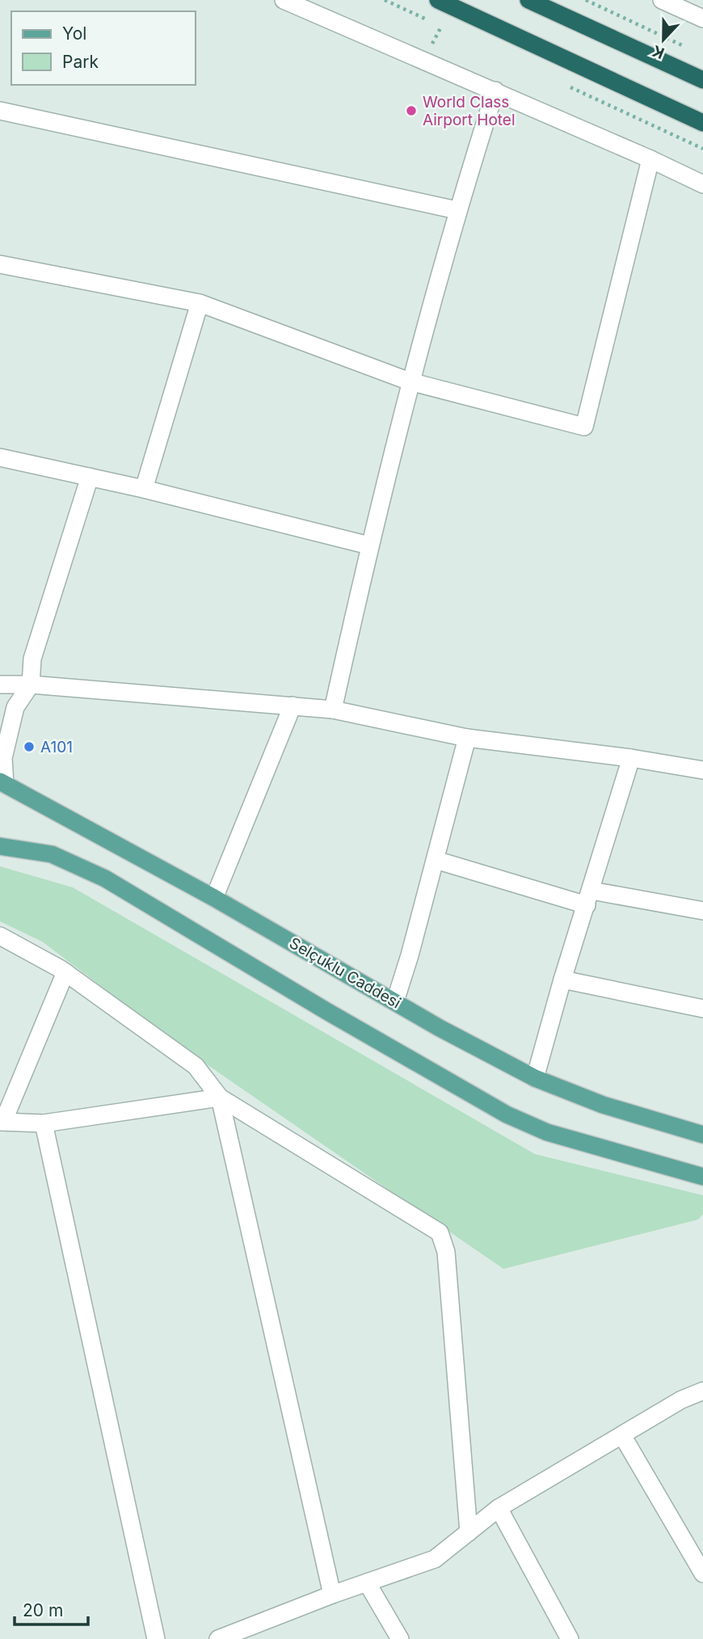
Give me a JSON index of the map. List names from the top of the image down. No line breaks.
{"streets":{"main road":["Selçuklu Caddesi"]},"places":["World Class Airport Hotel","A101"],"legend":["Yol","Park"],"scale_bar":"20 m","north":"bottom"}
